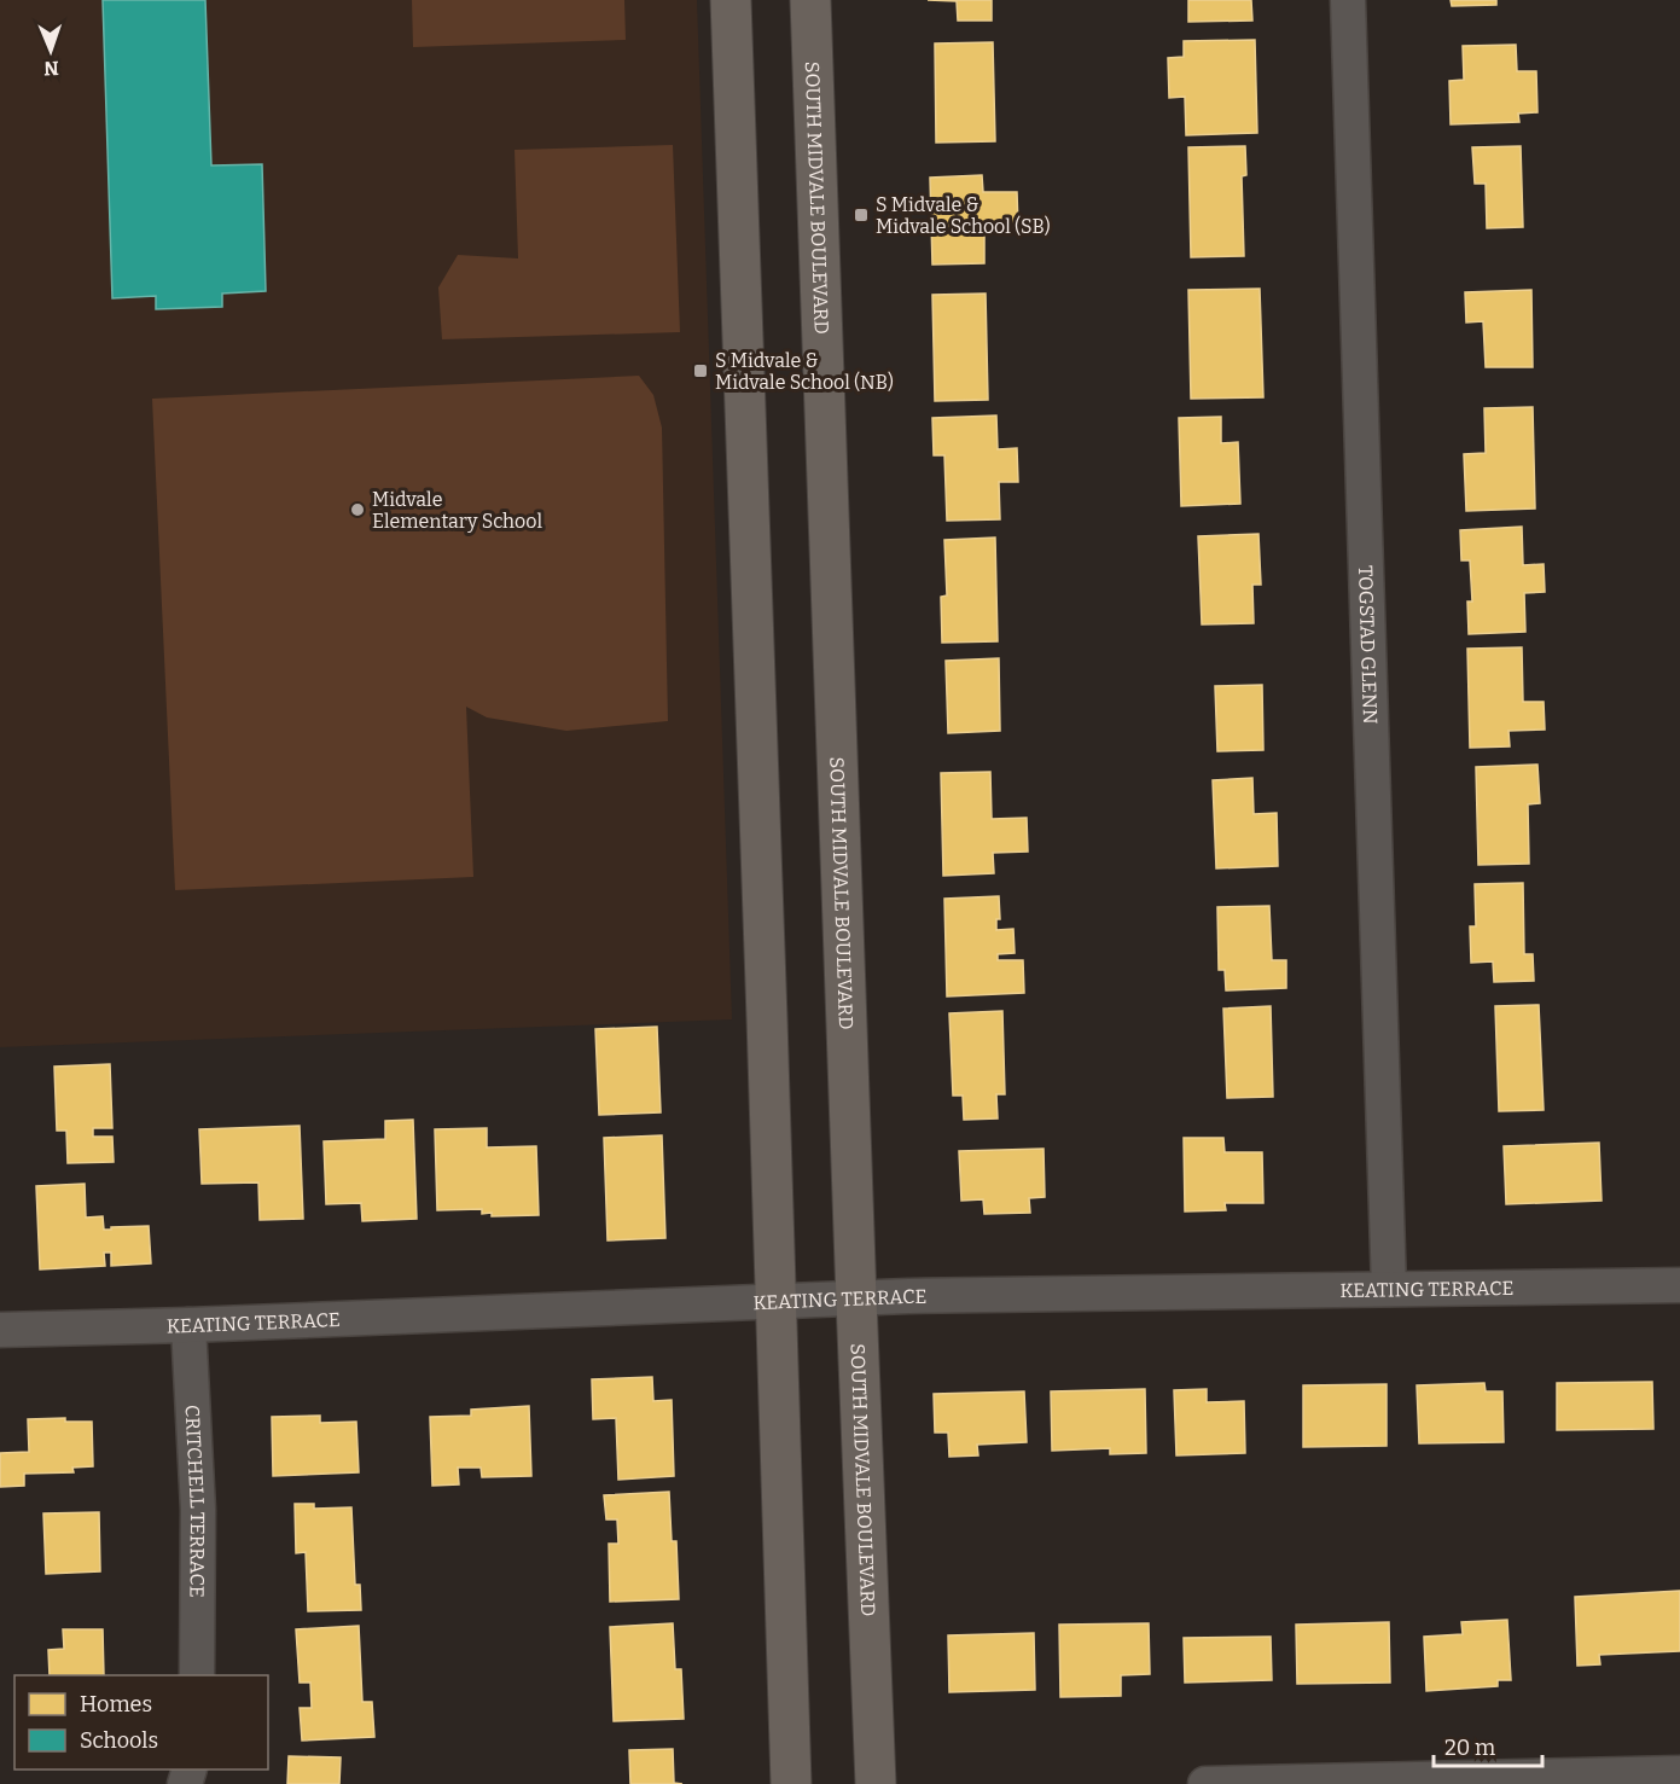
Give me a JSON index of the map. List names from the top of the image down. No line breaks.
{"streets":{"main road":["SOUTH MIDVALE BOULEVARD"],"street":["TOGSTAD GLENN","KEATING TERRACE","CRITCHELL TERRACE"]},"crossings":[["SOUTH MIDVALE BOULEVARD","KEATING TERRACE"],["TOGSTAD GLENN","KEATING TERRACE"],["KEATING TERRACE","CRITCHELL TERRACE"]],"places":{"transit":["S Midvale & Midvale School (SB)","S Midvale & Midvale School (NB)"],"other":["Midvale Elementary School"]},"legend":["Homes","Schools"],"scale_bar":"20 m","north":"bottom"}
